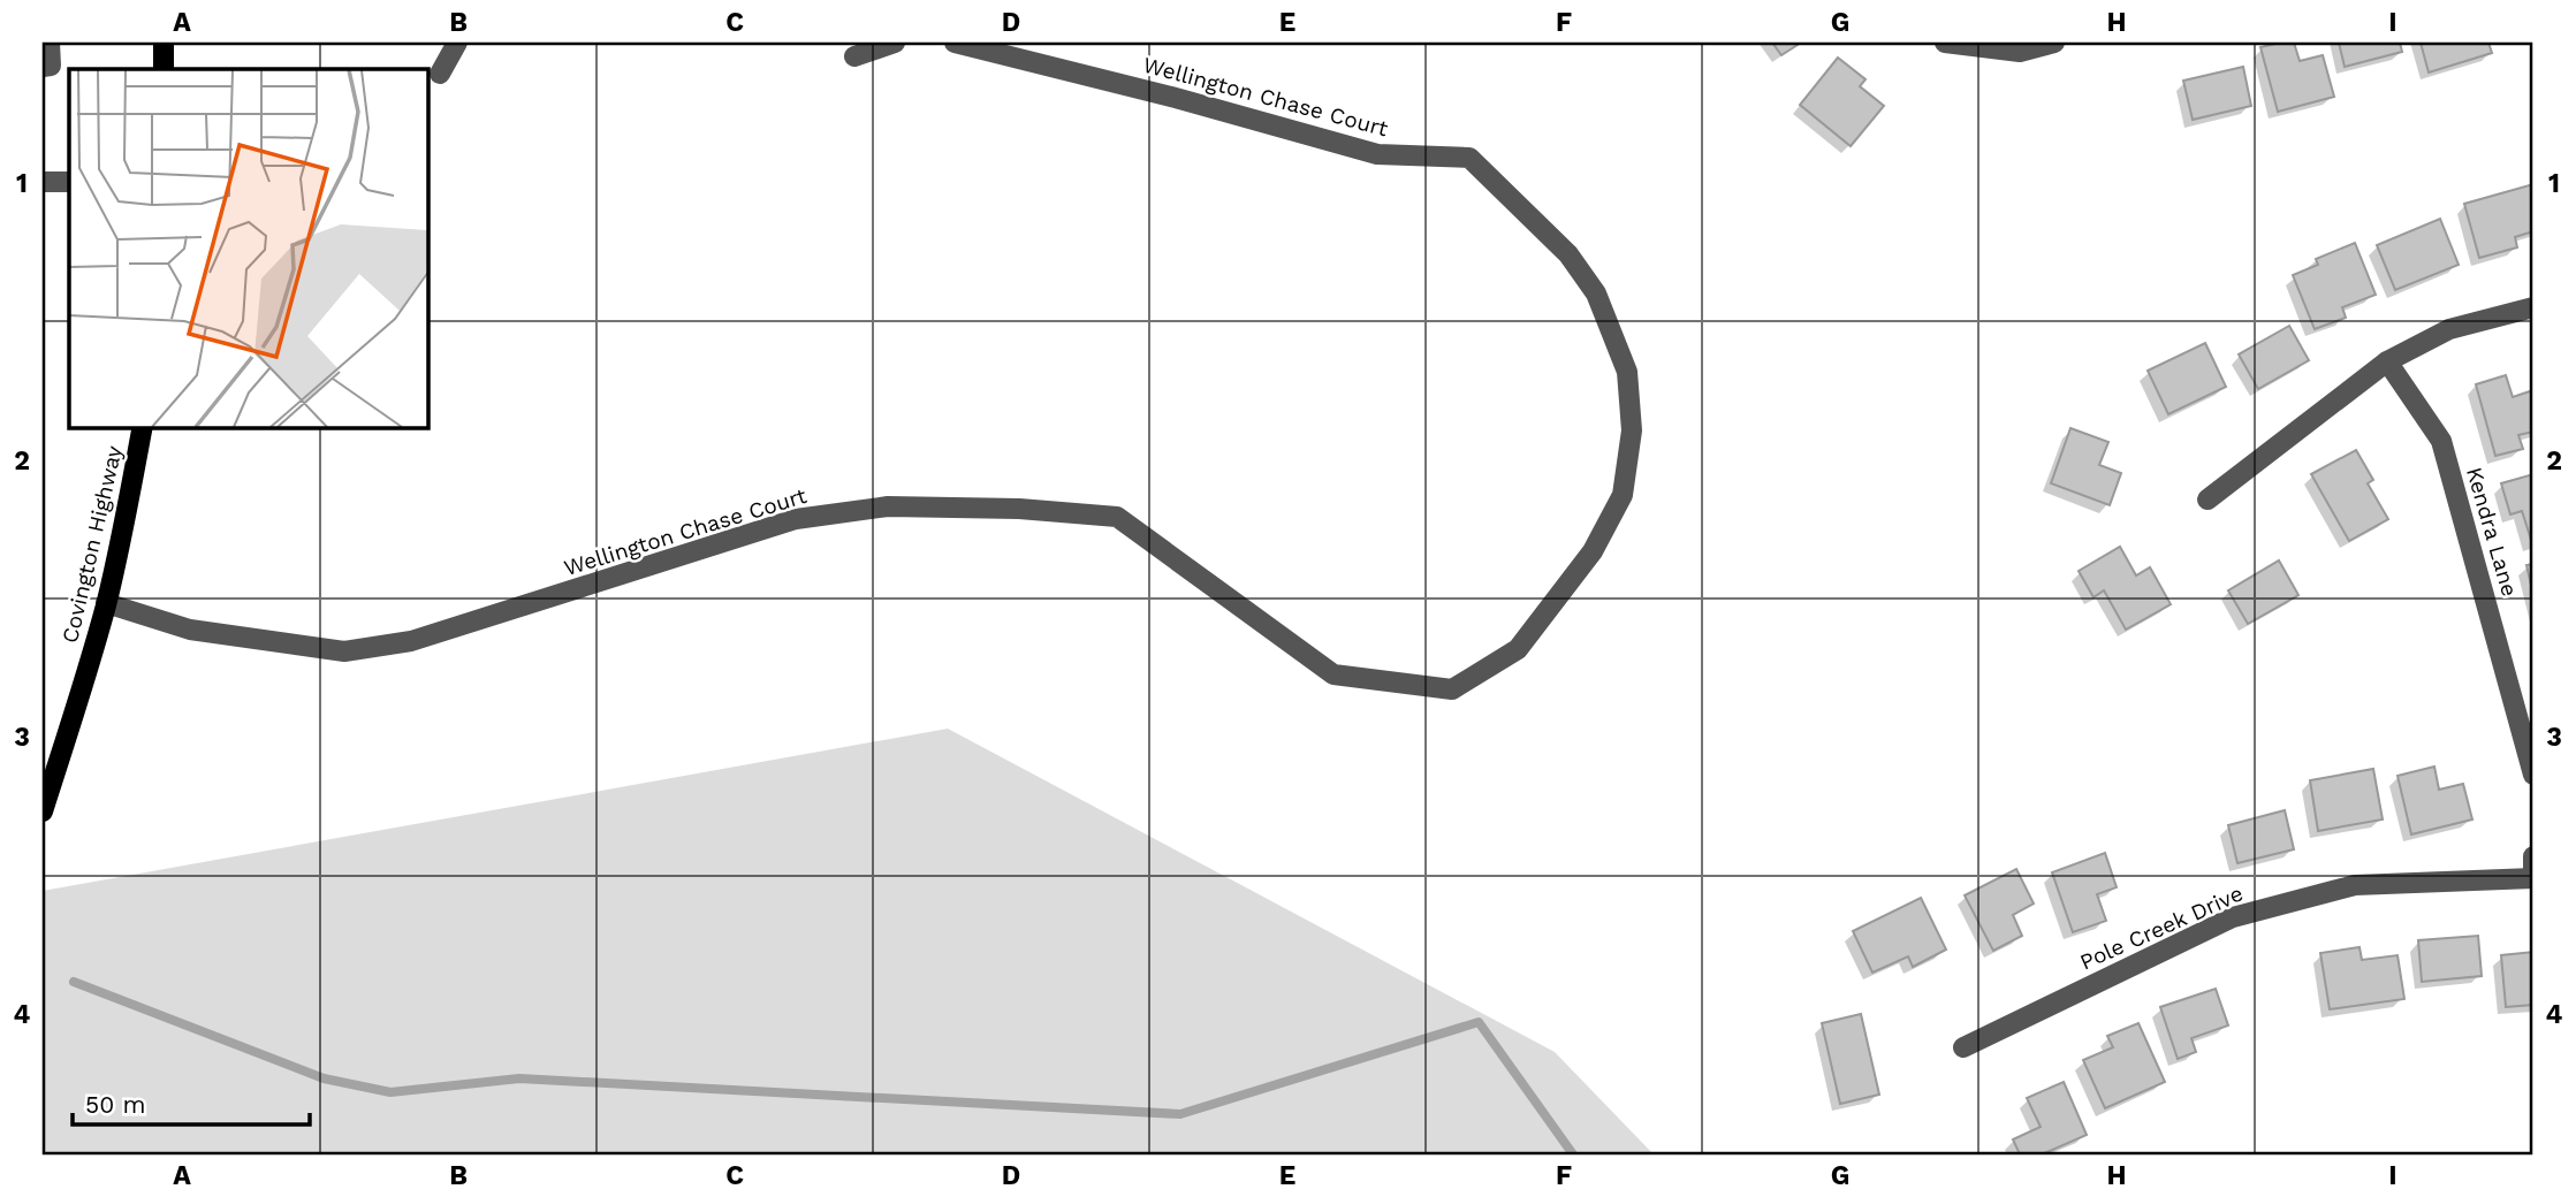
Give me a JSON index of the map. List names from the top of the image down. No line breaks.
{"streets":{"main road":["Covington Highway"],"street":["Wellington Chase Court","Kendra Lane","Pole Creek Drive"]},"crossings":[["Wellington Chase Court","Covington Highway"]],"scale_bar":"50 m","grid":{"columns":["A","B","C","D","E","F","G","H","I"],"rows":["1","2","3","4"]}}
